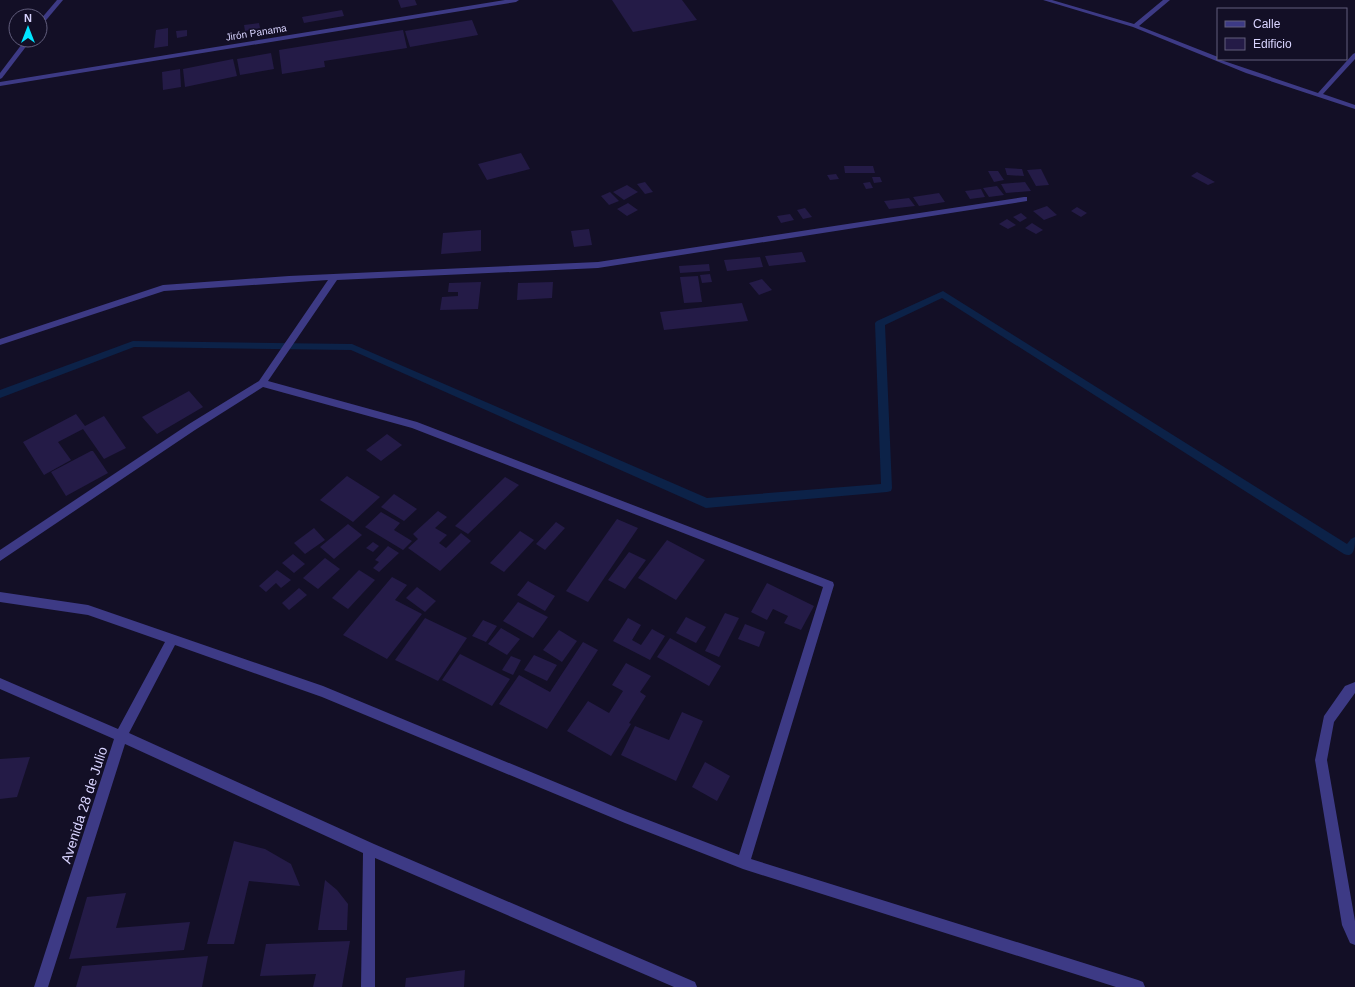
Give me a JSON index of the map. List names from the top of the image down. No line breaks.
{"streets":{"street":["Jirón Panama","Avenida 28 de Julio"]},"legend":["Calle","Edificio"],"north":"top"}
